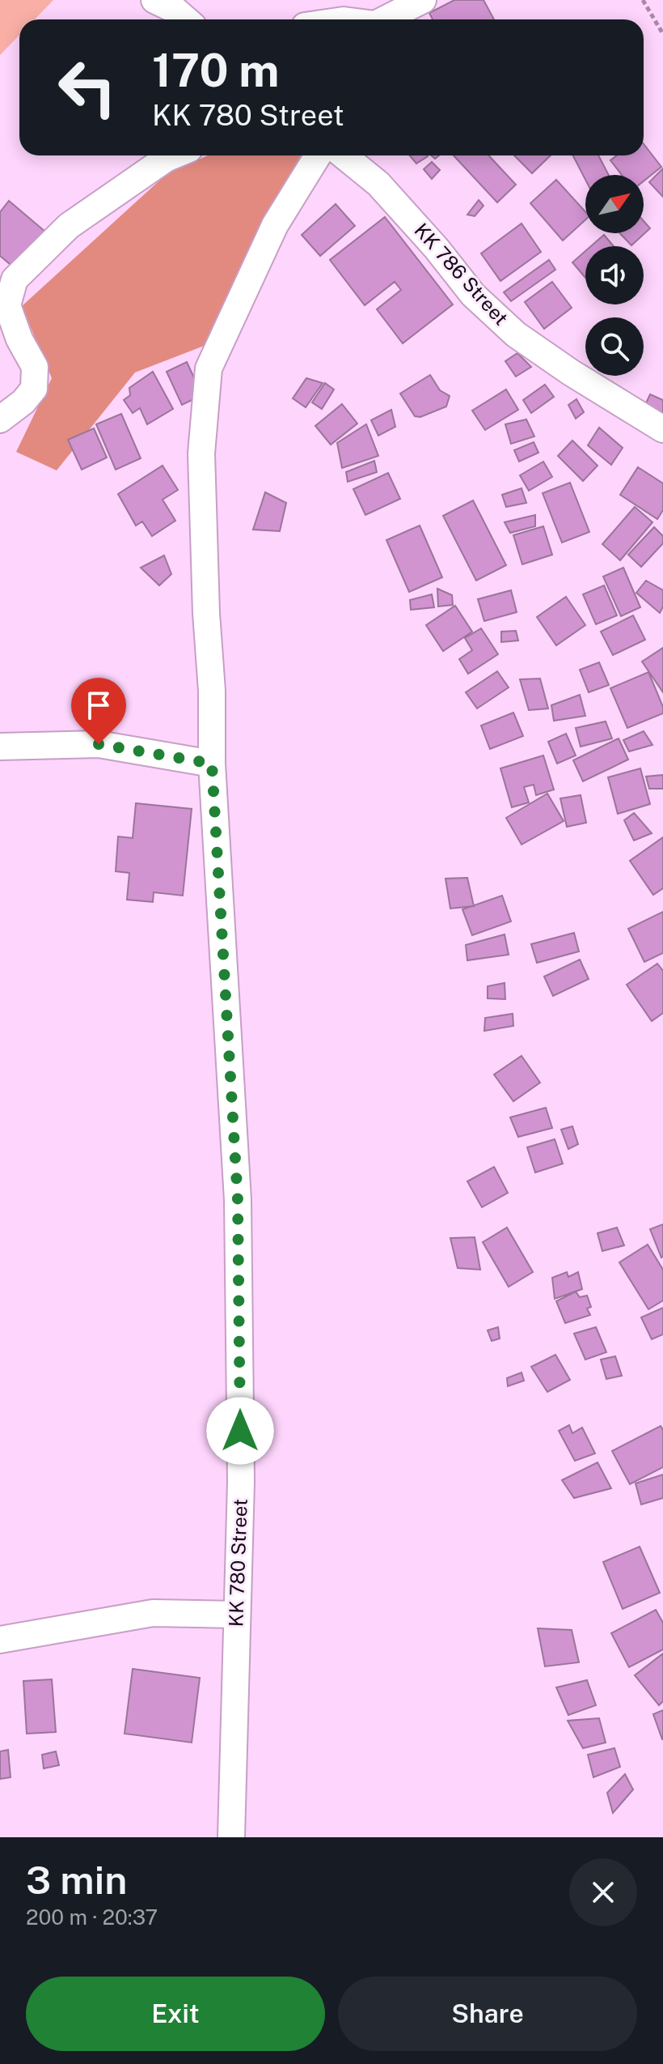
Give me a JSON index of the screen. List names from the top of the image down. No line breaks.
{"streets":{"street":["KK 786 Street","KK 780 Street"]},"north":"top right","page":{"turn":["170 m","KK 780 Street"],"heading":["3 min","200 m · 20:37"],"buttons":["Exit","Share"]}}
